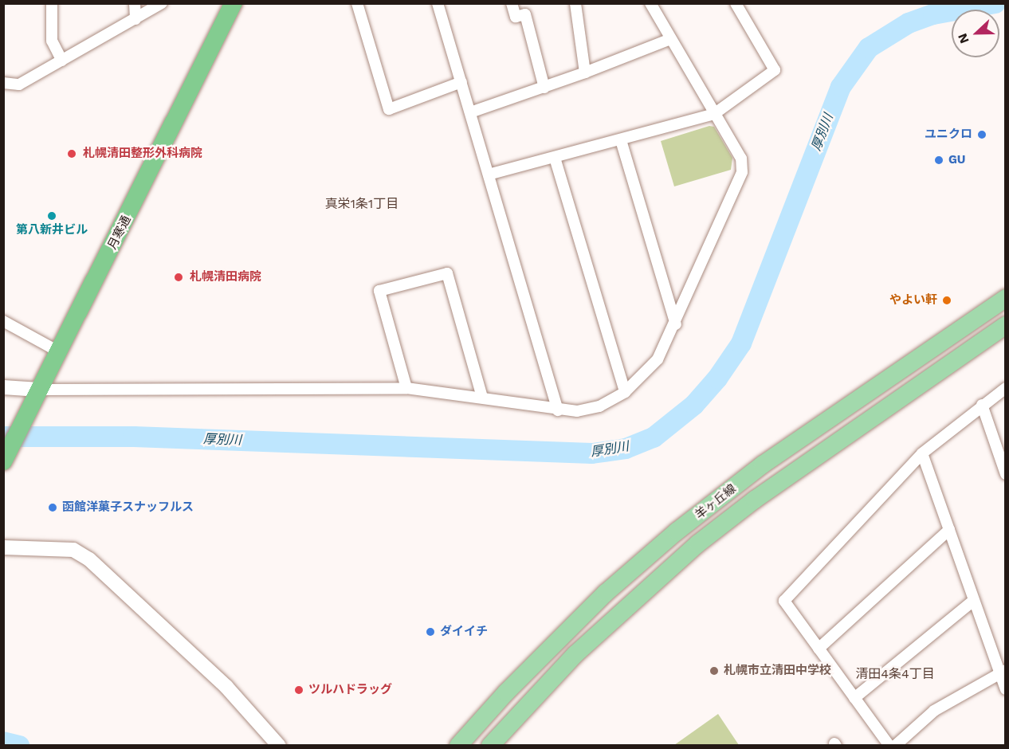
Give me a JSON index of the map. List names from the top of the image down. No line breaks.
{"streets":{"highway":["月寒通"],"main road":["羊ヶ丘線"]},"districts":["真栄1条1丁目","清田4条4丁目"],"water":["厚別川"],"places":["ユニクロ","札幌清田整形外科病院","GU","第八新井ビル","札幌清田病院","やよい軒","函館洋菓子スナッフルス","ダイイチ","札幌市立清田中学校","ツルハドラッグ"],"north":"left"}
